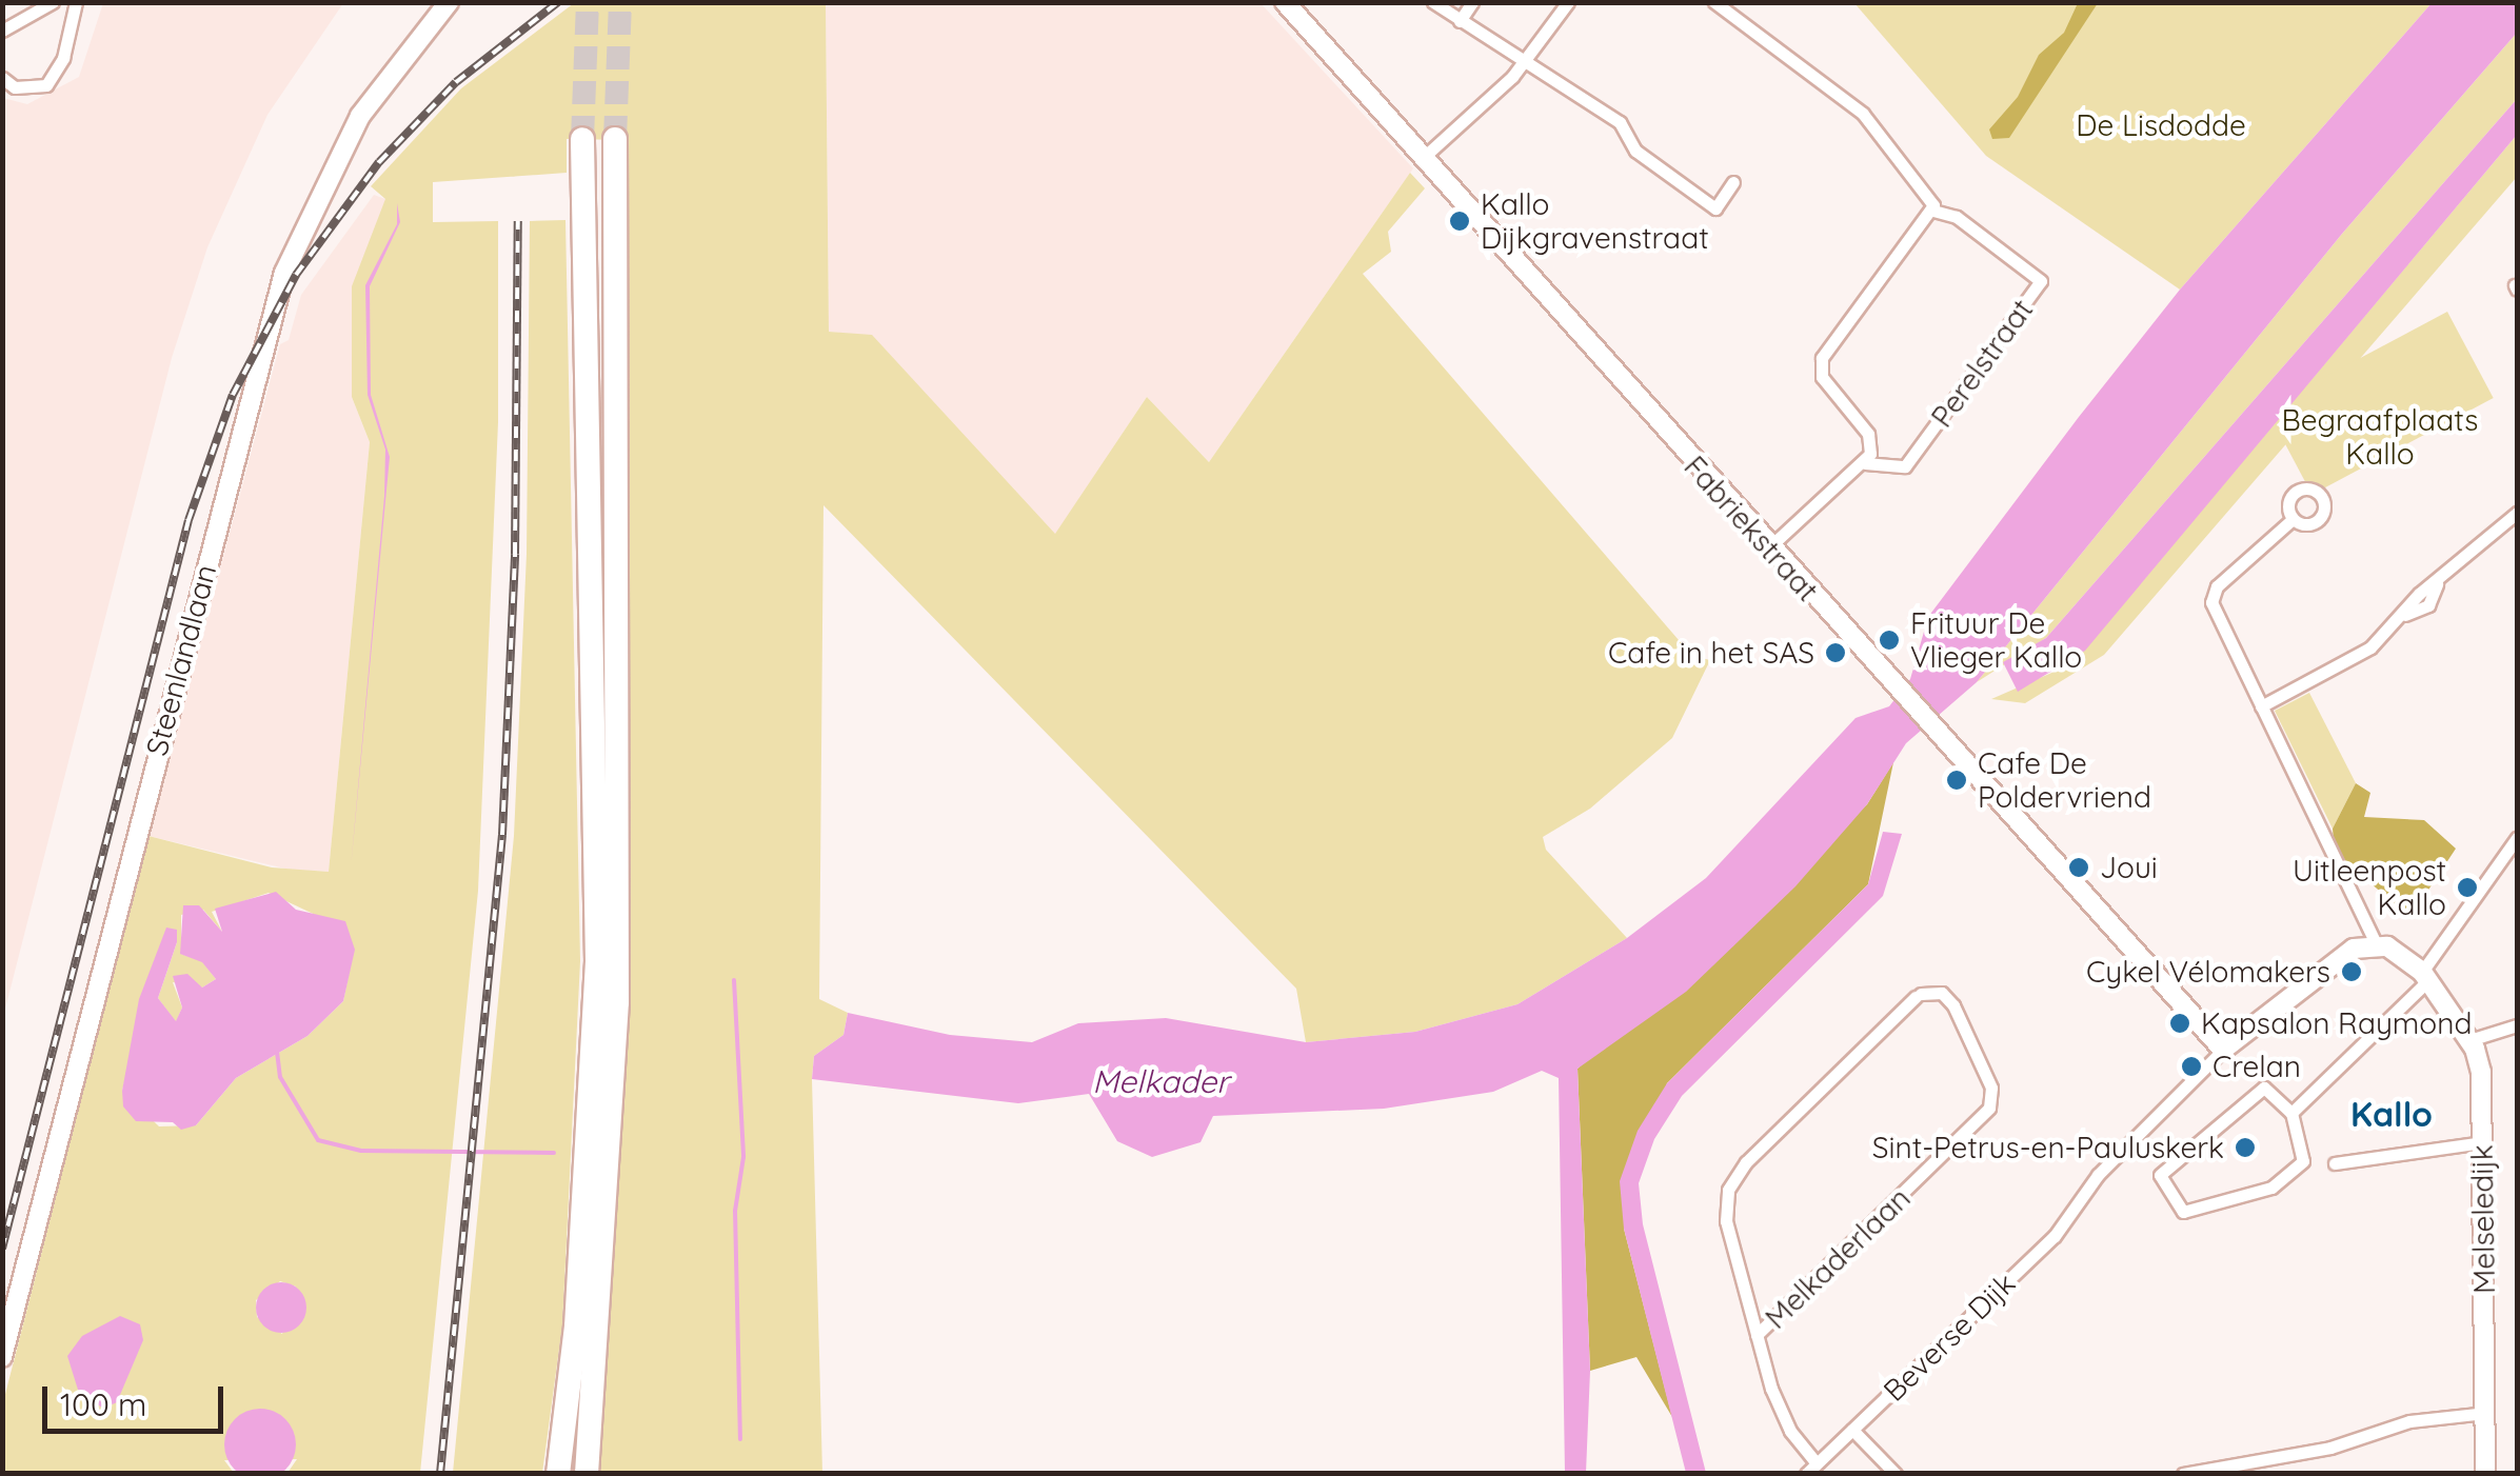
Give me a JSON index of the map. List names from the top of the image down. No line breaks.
{"streets":{"main road":["Fabriekstraat","Steenlandlaan","Melseledijk"],"street":["Perelstraat","Melkaderlaan","Beverse Dijk"]},"crossings":[["Fabriekstraat","Beverse Dijk"],["Melkaderlaan","Beverse Dijk"]],"districts":["Kallo"],"water":["Melkader"],"parks":["De Lisdodde","Begraafplaats Kallo"],"places":["Kallo Dijkgravenstraat","Frituur De Vlieger Kallo","Cafe in het SAS","Cafe De Poldervriend","Joui","Uitleenpost Kallo","Cykel Vélomakers","Kapsalon Raymond","Crelan","Sint-Petrus-en-Pauluskerk"],"scale_bar":"100 m"}
